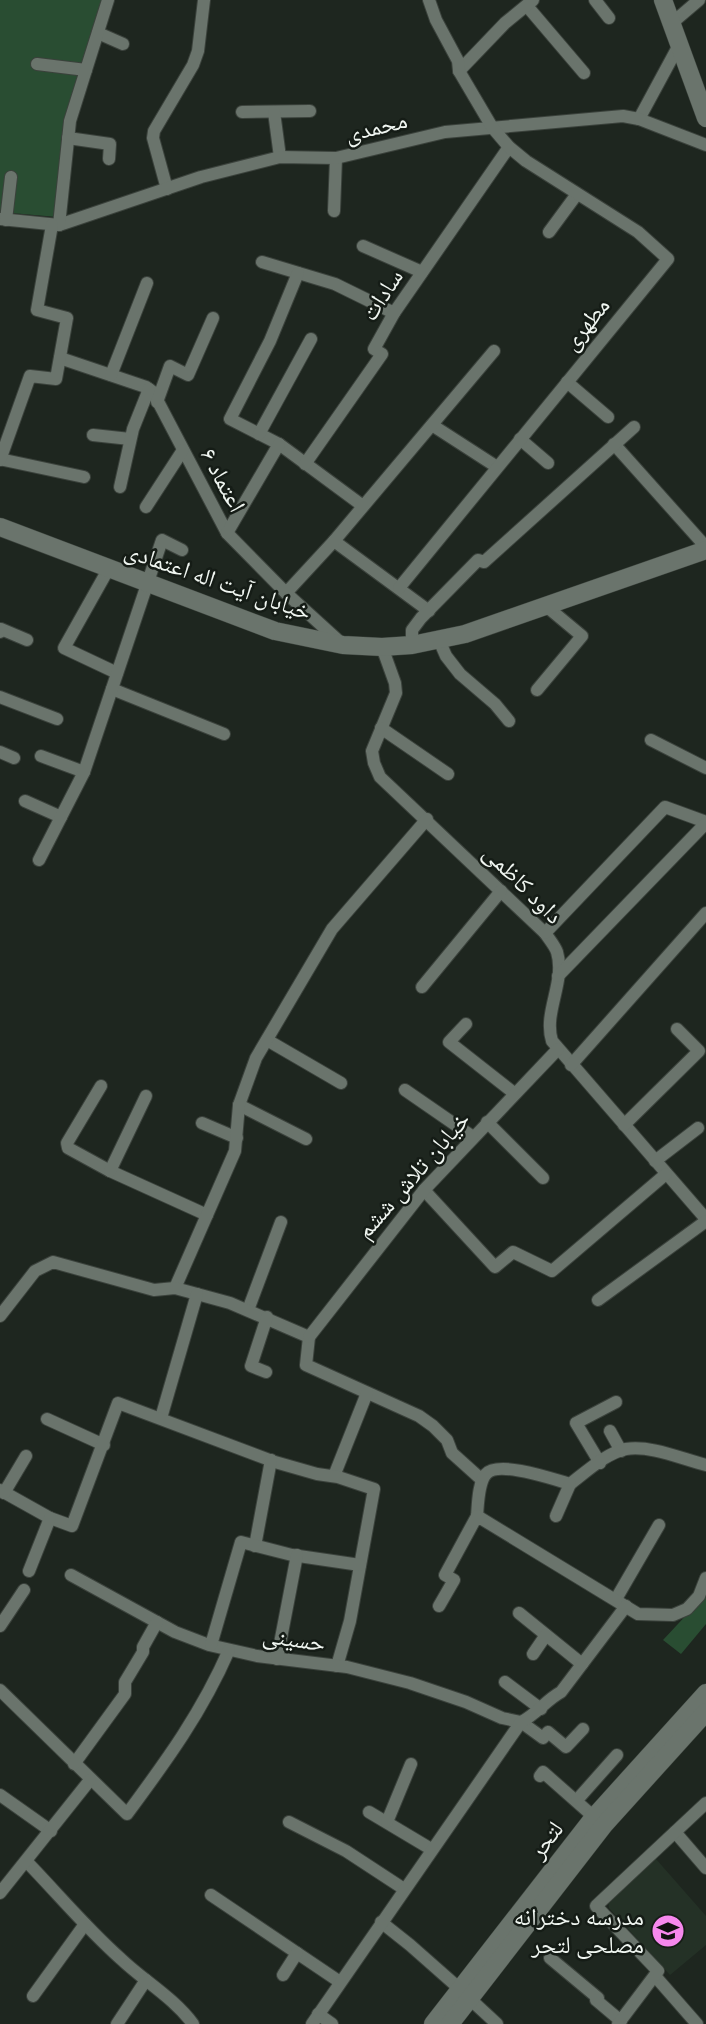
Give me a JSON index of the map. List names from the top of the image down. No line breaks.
{"streets":{"main road":["خیابان آیت اله اعتمادی","لتحر"],"street":["محمدی","سادات","مطهری","اعتماد ۶","داود کاظمی","خیابان تلاش ششم","حسینی"]},"crossings":[["محمدی","مطهری"],["سادات","مطهری"],["اعتماد ۶","خیابان آیت اله اعتمادی"],["خیابان آیت اله اعتمادی","داود کاظمی"],["داود کاظمی","خیابان تلاش ششم"]],"places":{"school or university":["مدرسه دخترانه مصلحی لتحر"]}}
